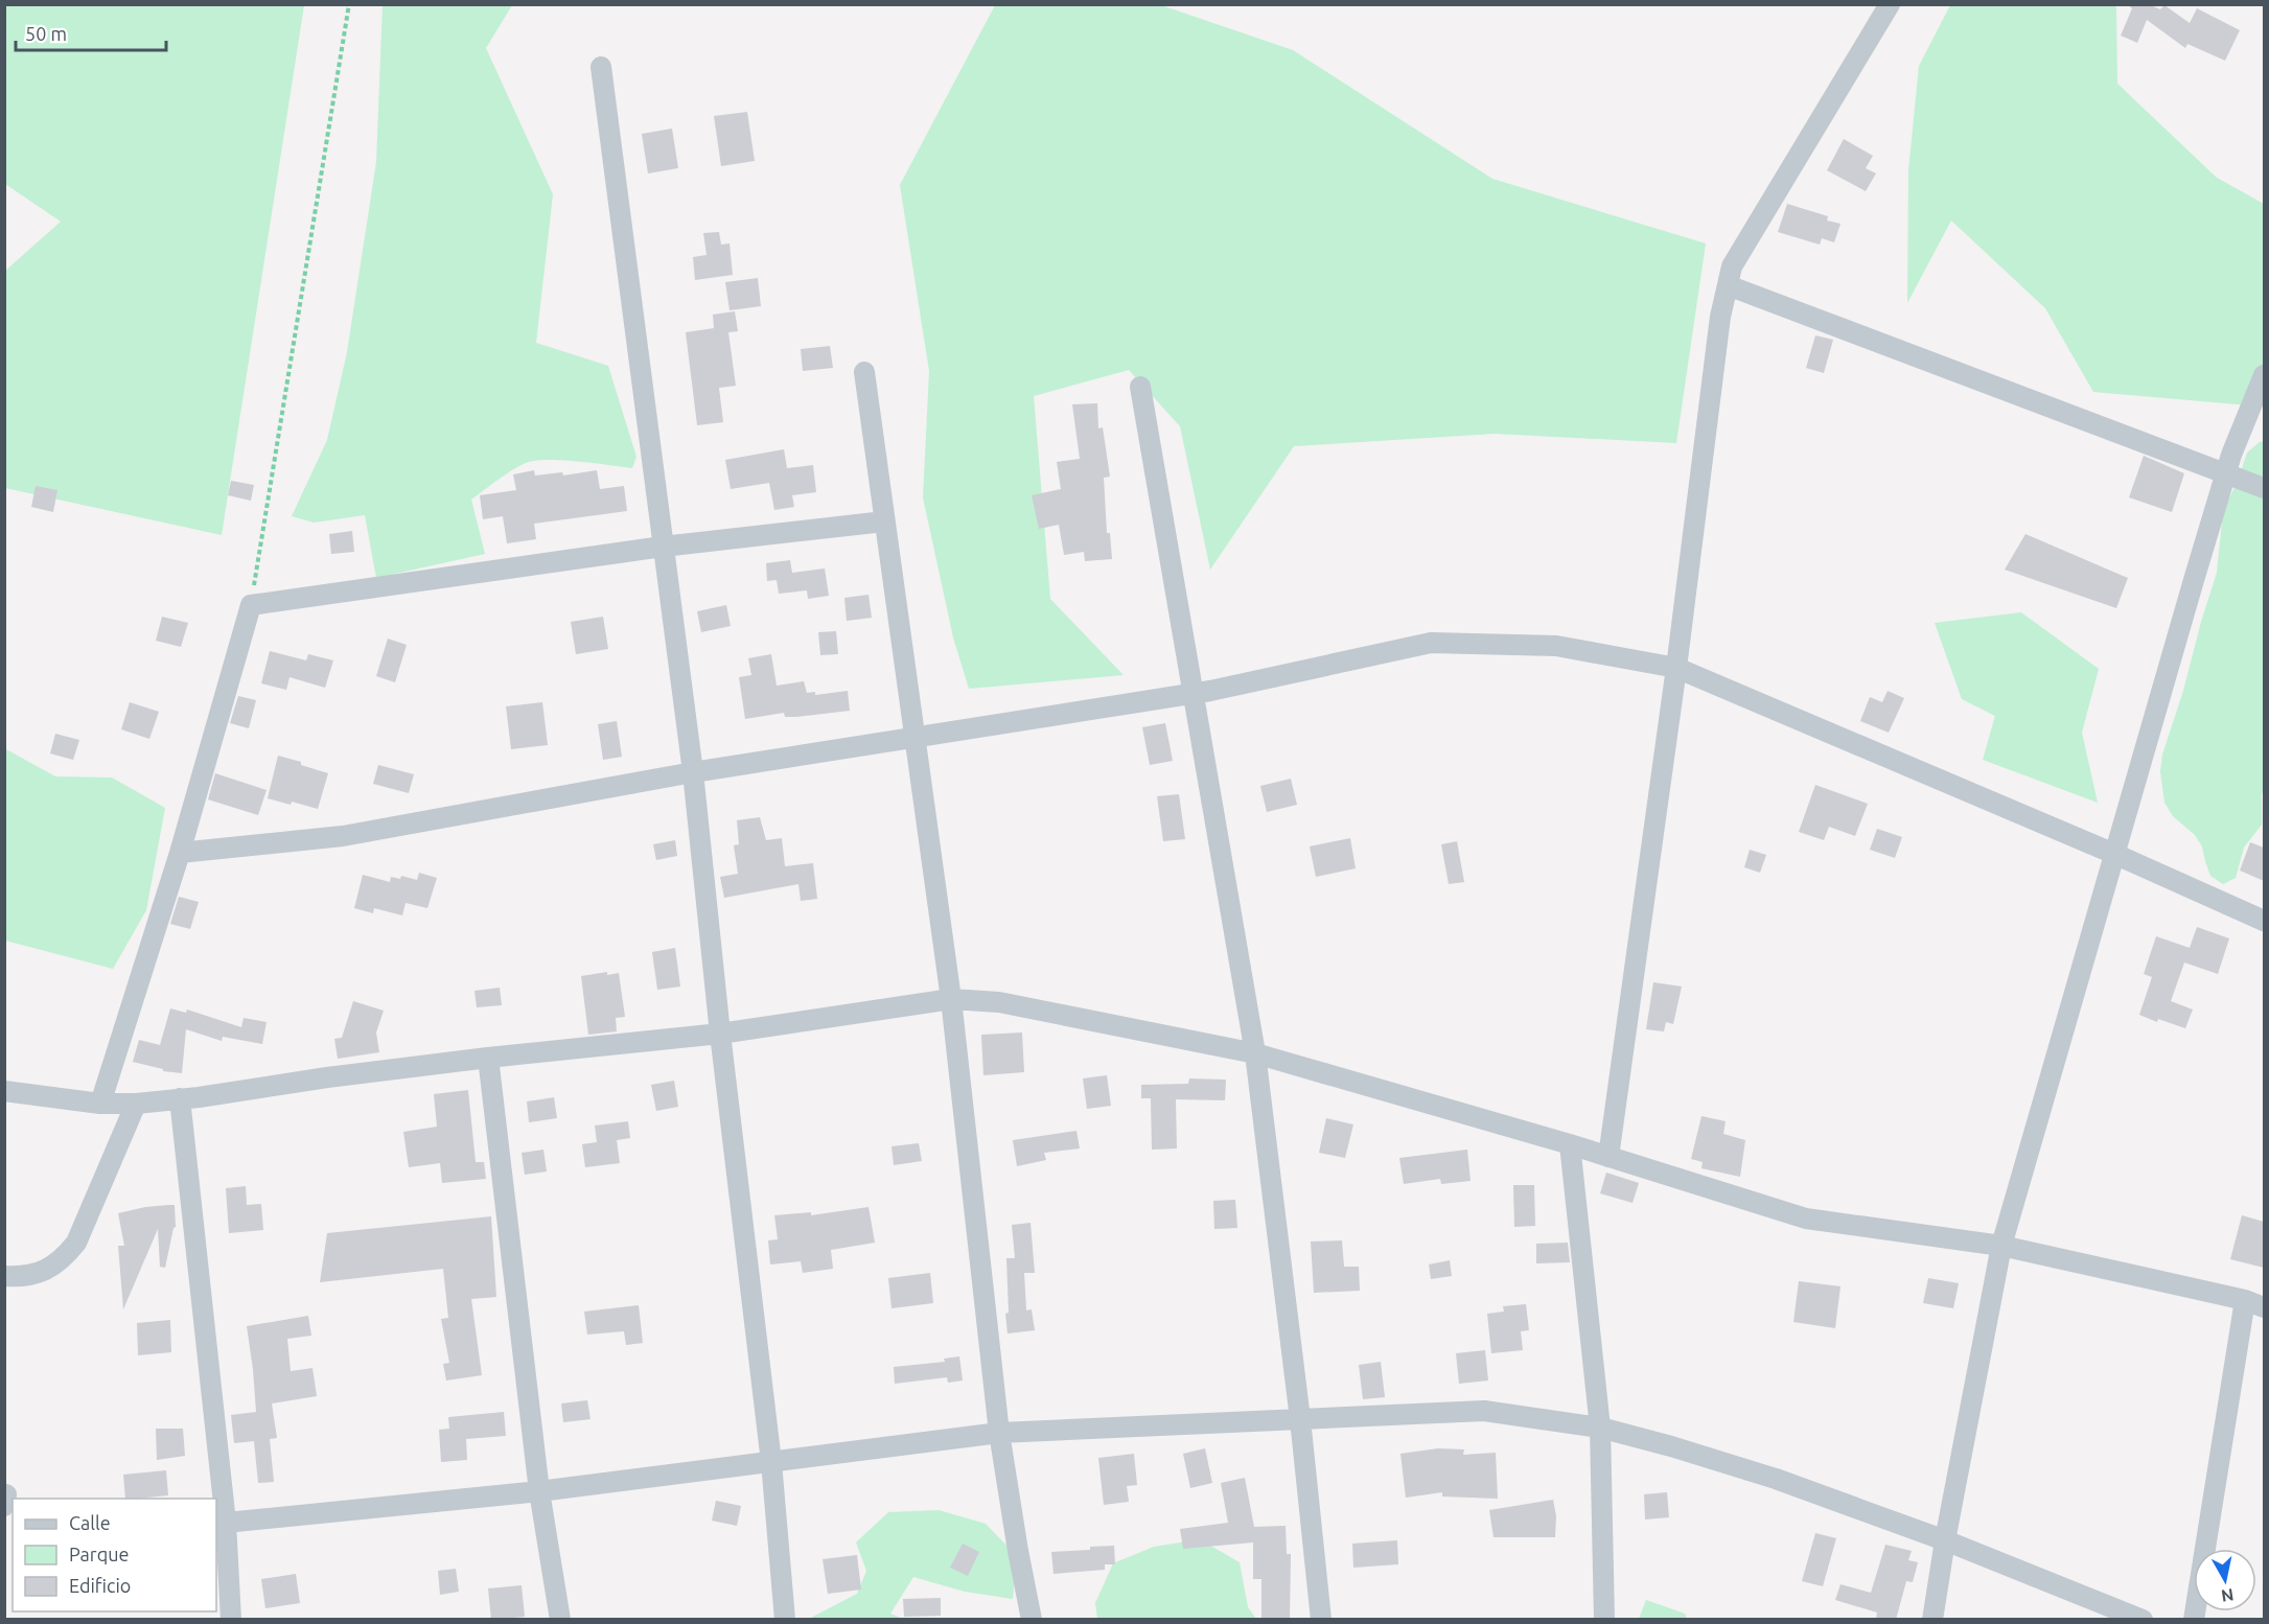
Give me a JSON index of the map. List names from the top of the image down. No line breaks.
{"legend":["Calle","Parque","Edificio"],"scale_bar":"50 m","north":"bottom"}
